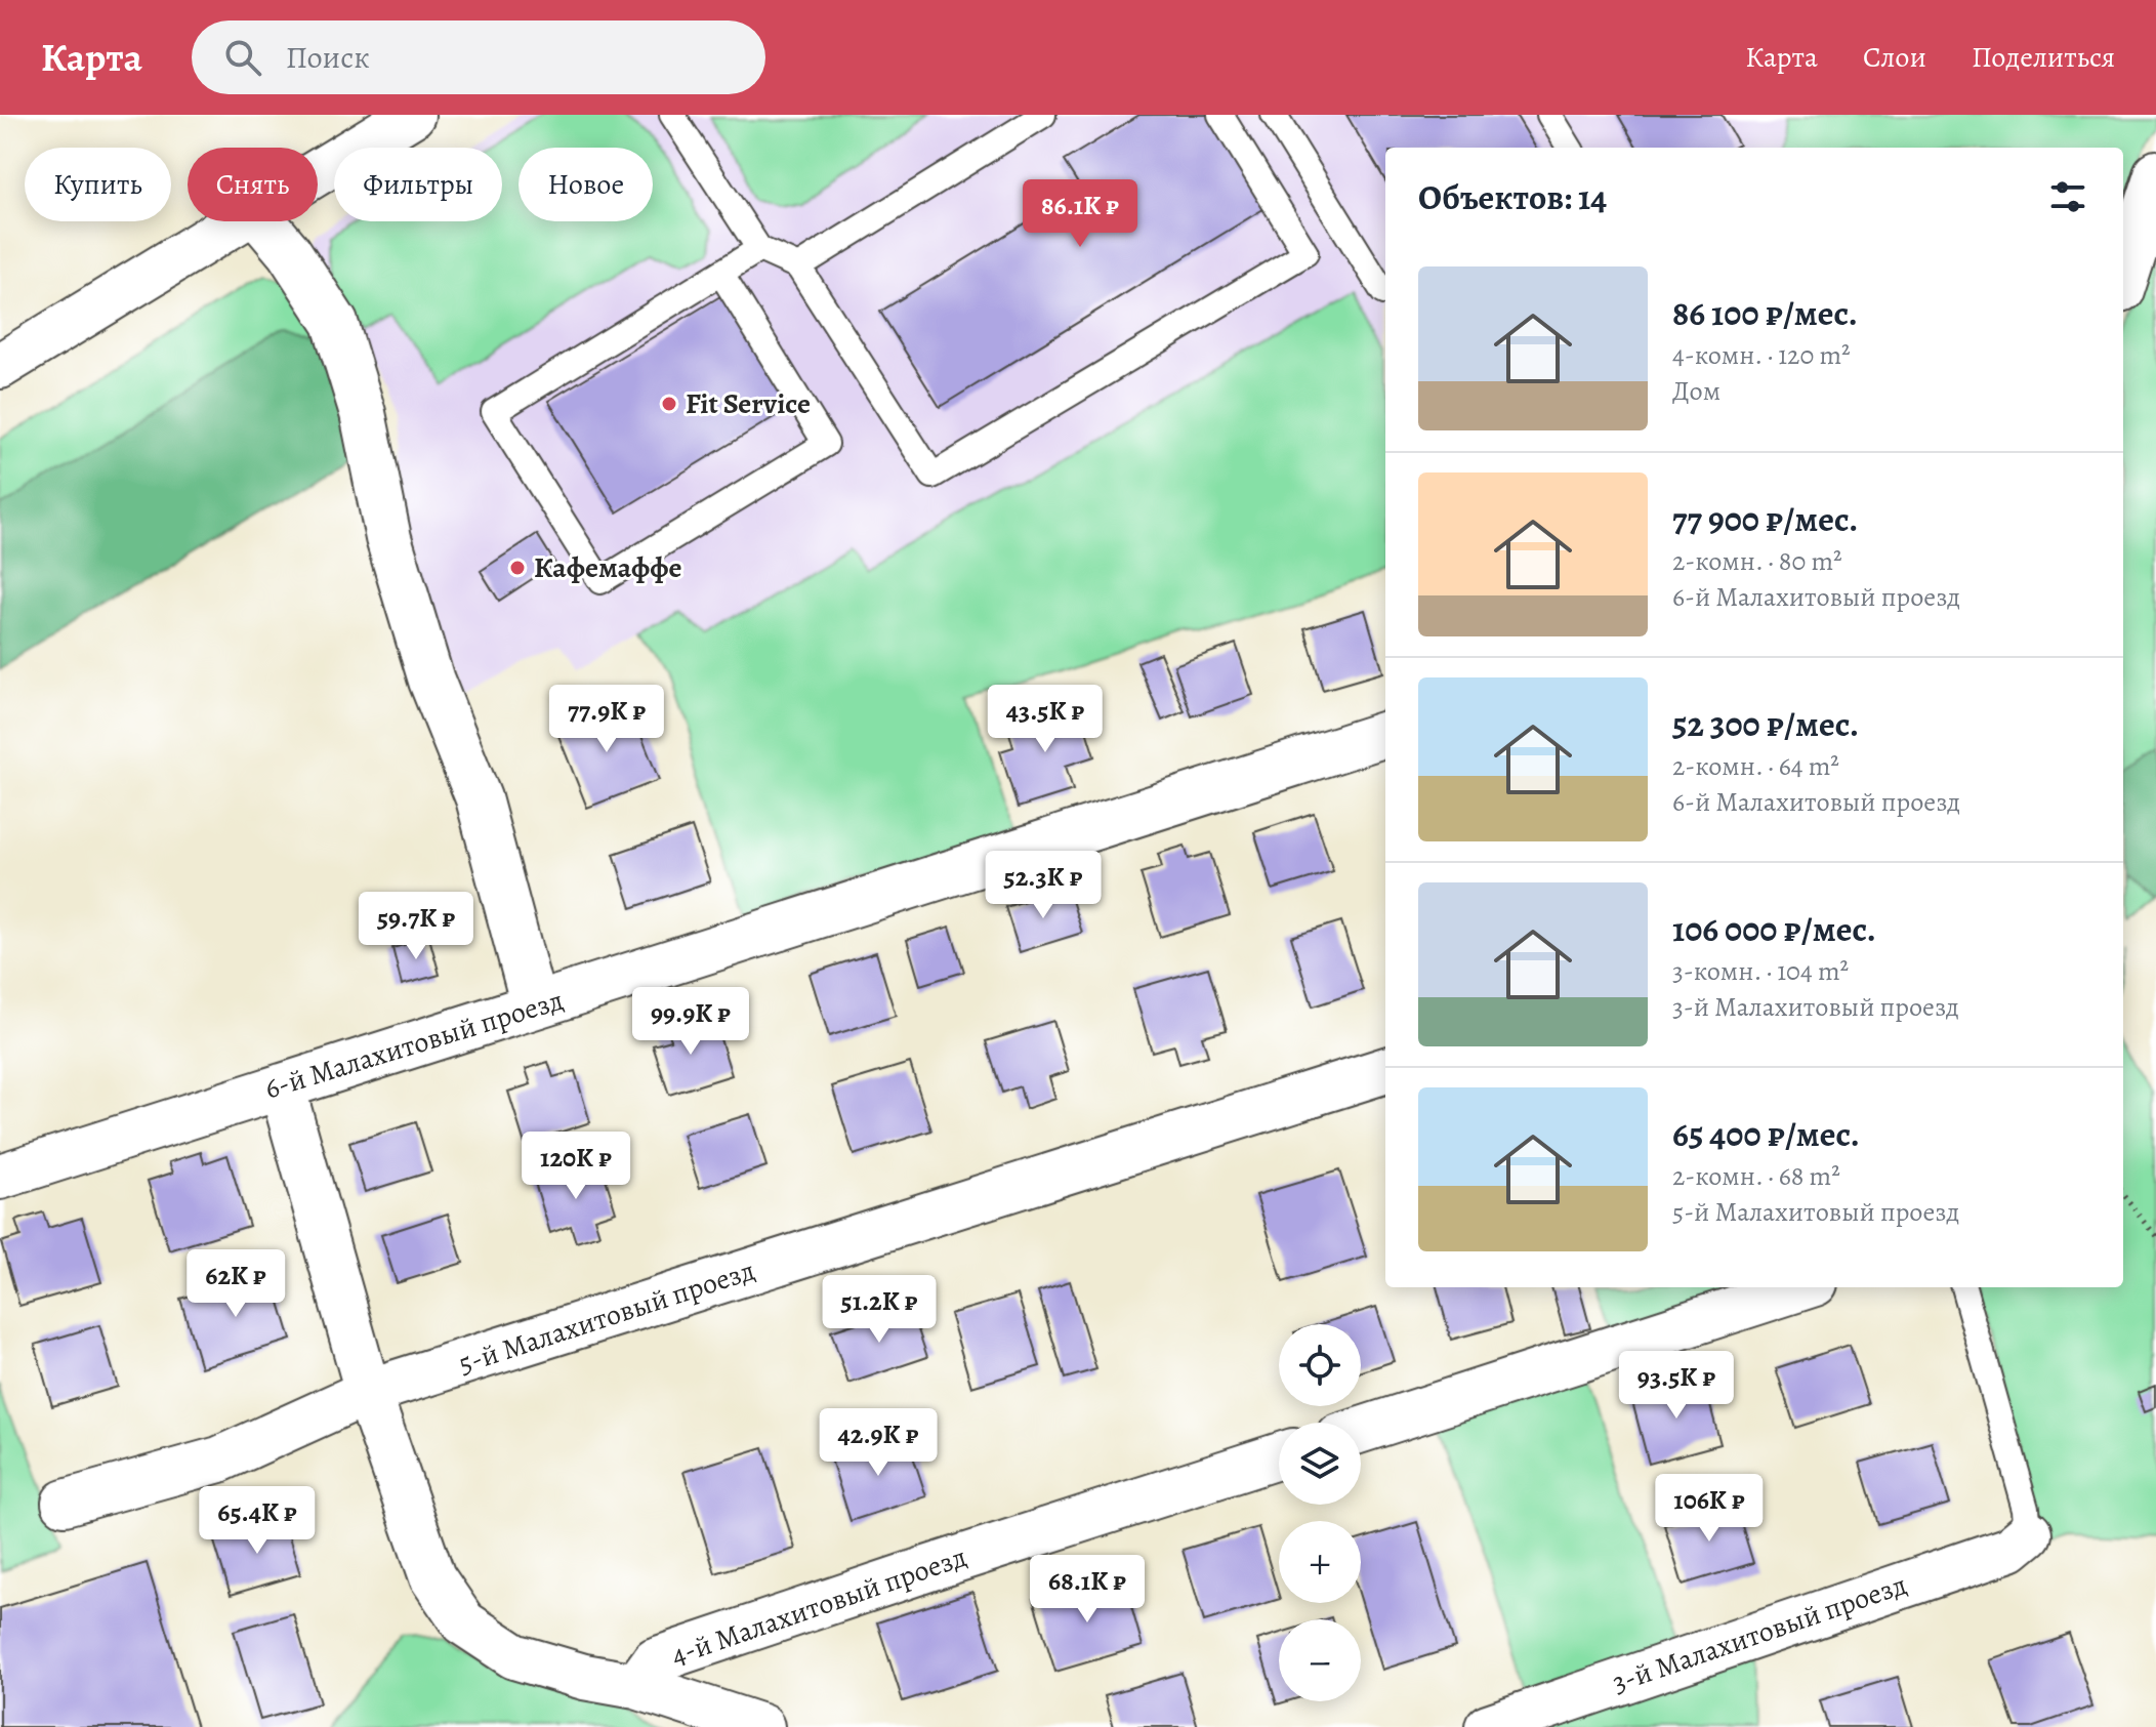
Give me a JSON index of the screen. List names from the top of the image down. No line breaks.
{"streets":{"street":["6-й Малахитовый проезд","5-й Малахитовый проезд","4-й Малахитовый проезд","3-й Малахитовый проезд"]},"places":["Fit Service","Кафемаффе"],"page":{"header":"Карта","search":"Поиск","nav":["Карта","Слои","Поделиться"],"chip":["Купить","Снять","Фильтры","Новое"],"heading":"Объектов: 14","price":["86.1K ₽","77.9K ₽","43.5K ₽","52.3K ₽","59.7K ₽","99.9K ₽","120K ₽","62K ₽","51.2K ₽","93.5K ₽","42.9K ₽","106K ₽","65.4K ₽","68.1K ₽"],"list":[{"name":"86 100 ₽/мес.","note":"4-комн. · 120 m² · Дом"},{"name":"77 900 ₽/мес.","note":"2-комн. · 80 m² · 6-й Малахитовый проезд"},{"name":"52 300 ₽/мес.","note":"2-комн. · 64 m² · 6-й Малахитовый проезд"},{"name":"106 000 ₽/мес.","note":"3-комн. · 104 m² · 3-й Малахитовый проезд"},{"name":"65 400 ₽/мес.","note":"2-комн. · 68 m² · 5-й Малахитовый проезд"}],"map_buttons":["+","−"]}}
